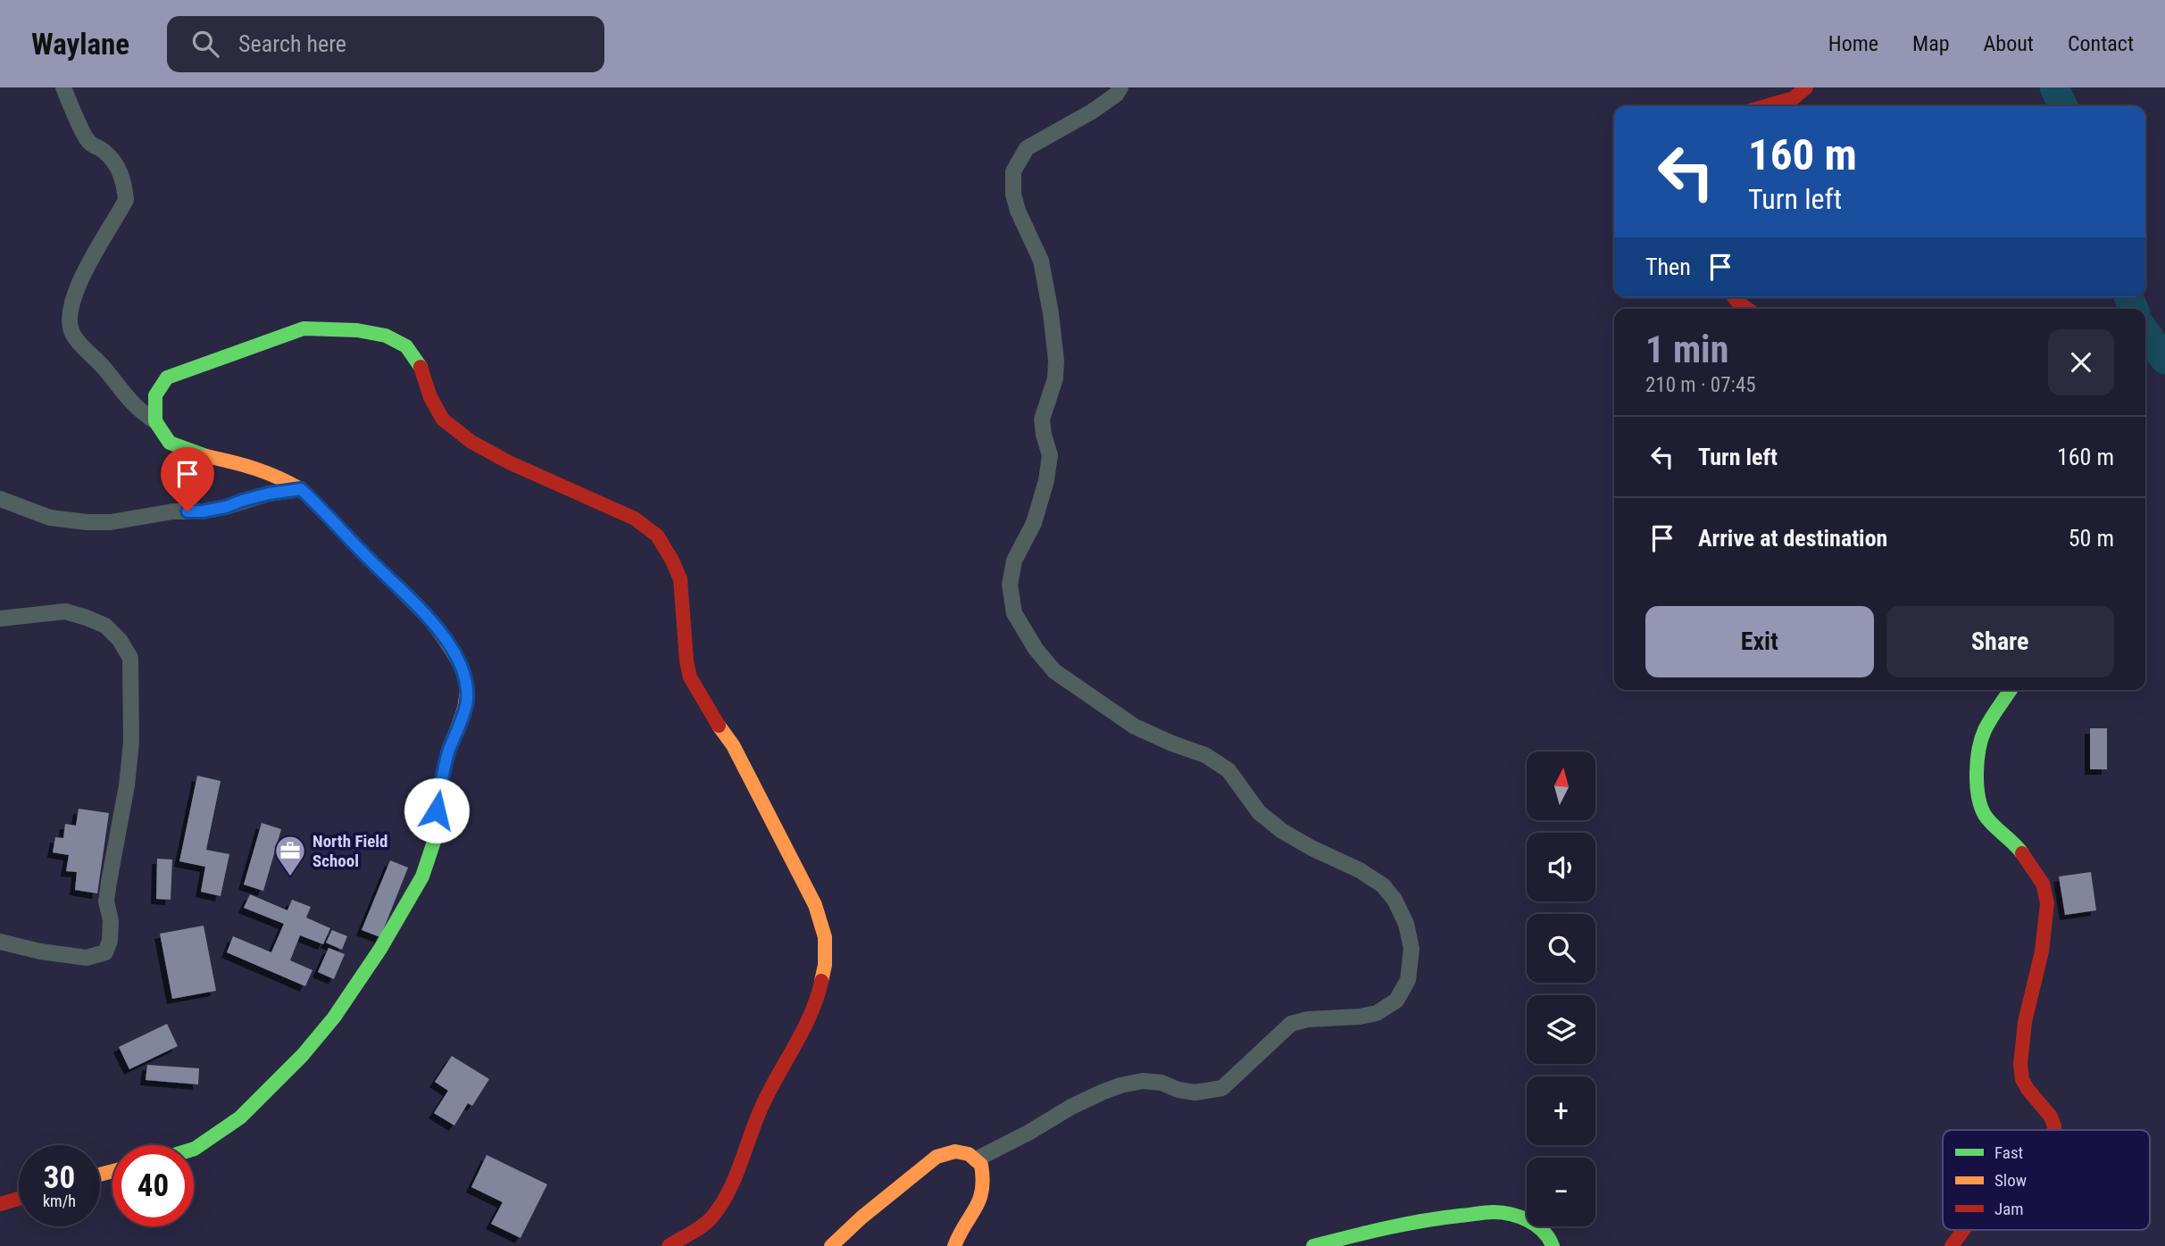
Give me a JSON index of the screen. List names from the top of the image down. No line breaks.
{"places":{"office":["North Field School"]},"legend":["Fast","Slow","Jam"],"north":"top","page":{"header":"Waylane","search":"Search here","nav":["Home","Map","About","Contact"],"turn":["160 m","Turn left"],"then":"Then","heading":["1 min","210 m · 07:45"],"list":[{"name":"Turn left","value":"160 m"},{"name":"Arrive at destination","value":"50 m"}],"buttons":["Exit","Share"],"map_buttons":["+","−"],"speed":"30 km/h","limit":"40"}}
